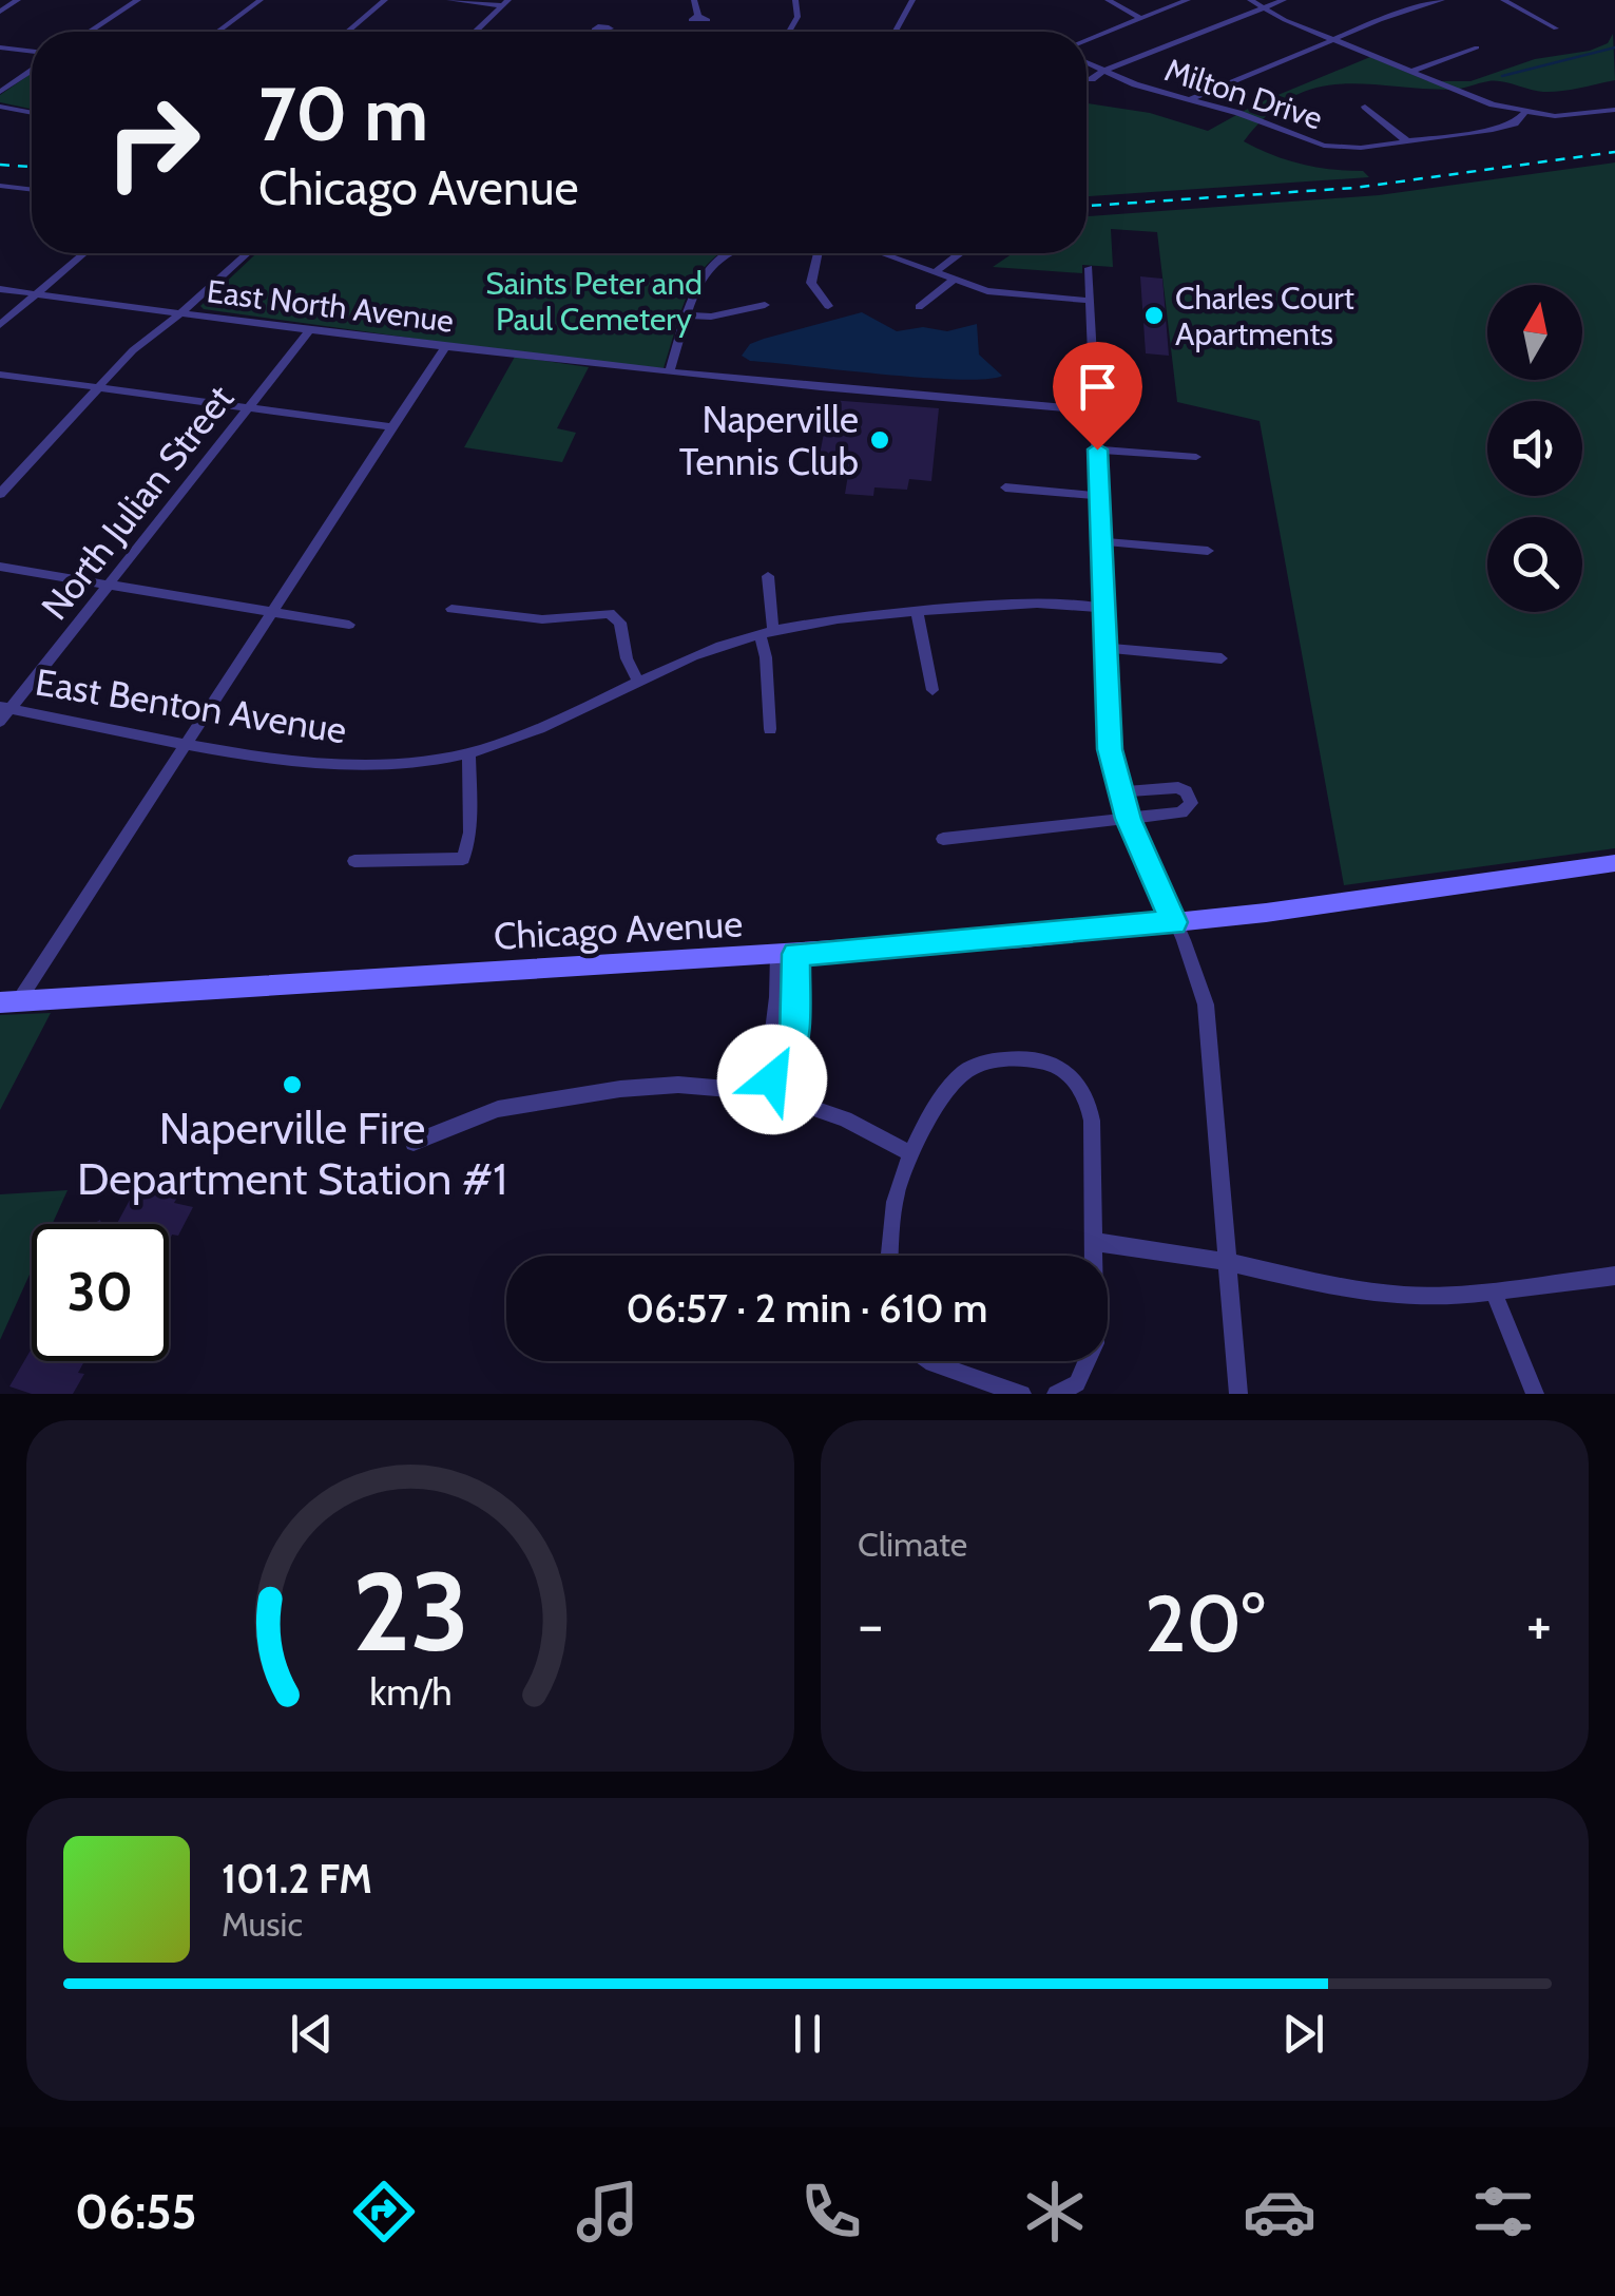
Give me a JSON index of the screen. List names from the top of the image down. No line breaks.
{"streets":{"main road":["Chicago Avenue"],"street":["Milton Drive","East North Avenue","North Julian Street","East Benton Avenue"]},"crossings":[["East North Avenue","North Julian Street"],["North Julian Street","East Benton Avenue"]],"parks":["Saints Peter and Paul Cemetery"],"places":["Charles Court Apartments","Naperville Tennis Club","Naperville Fire Department Station #1"],"north":"top","page":{"turn":["70 m","Chicago Avenue"],"limit":"30","trip":"06:57 · 2 min · 610 m","tile":"Climate","heat":["−","20°","+"],"song":["101.2 FM","Music"],"tabs":"06:55","gauge":["23","km/h"]}}
